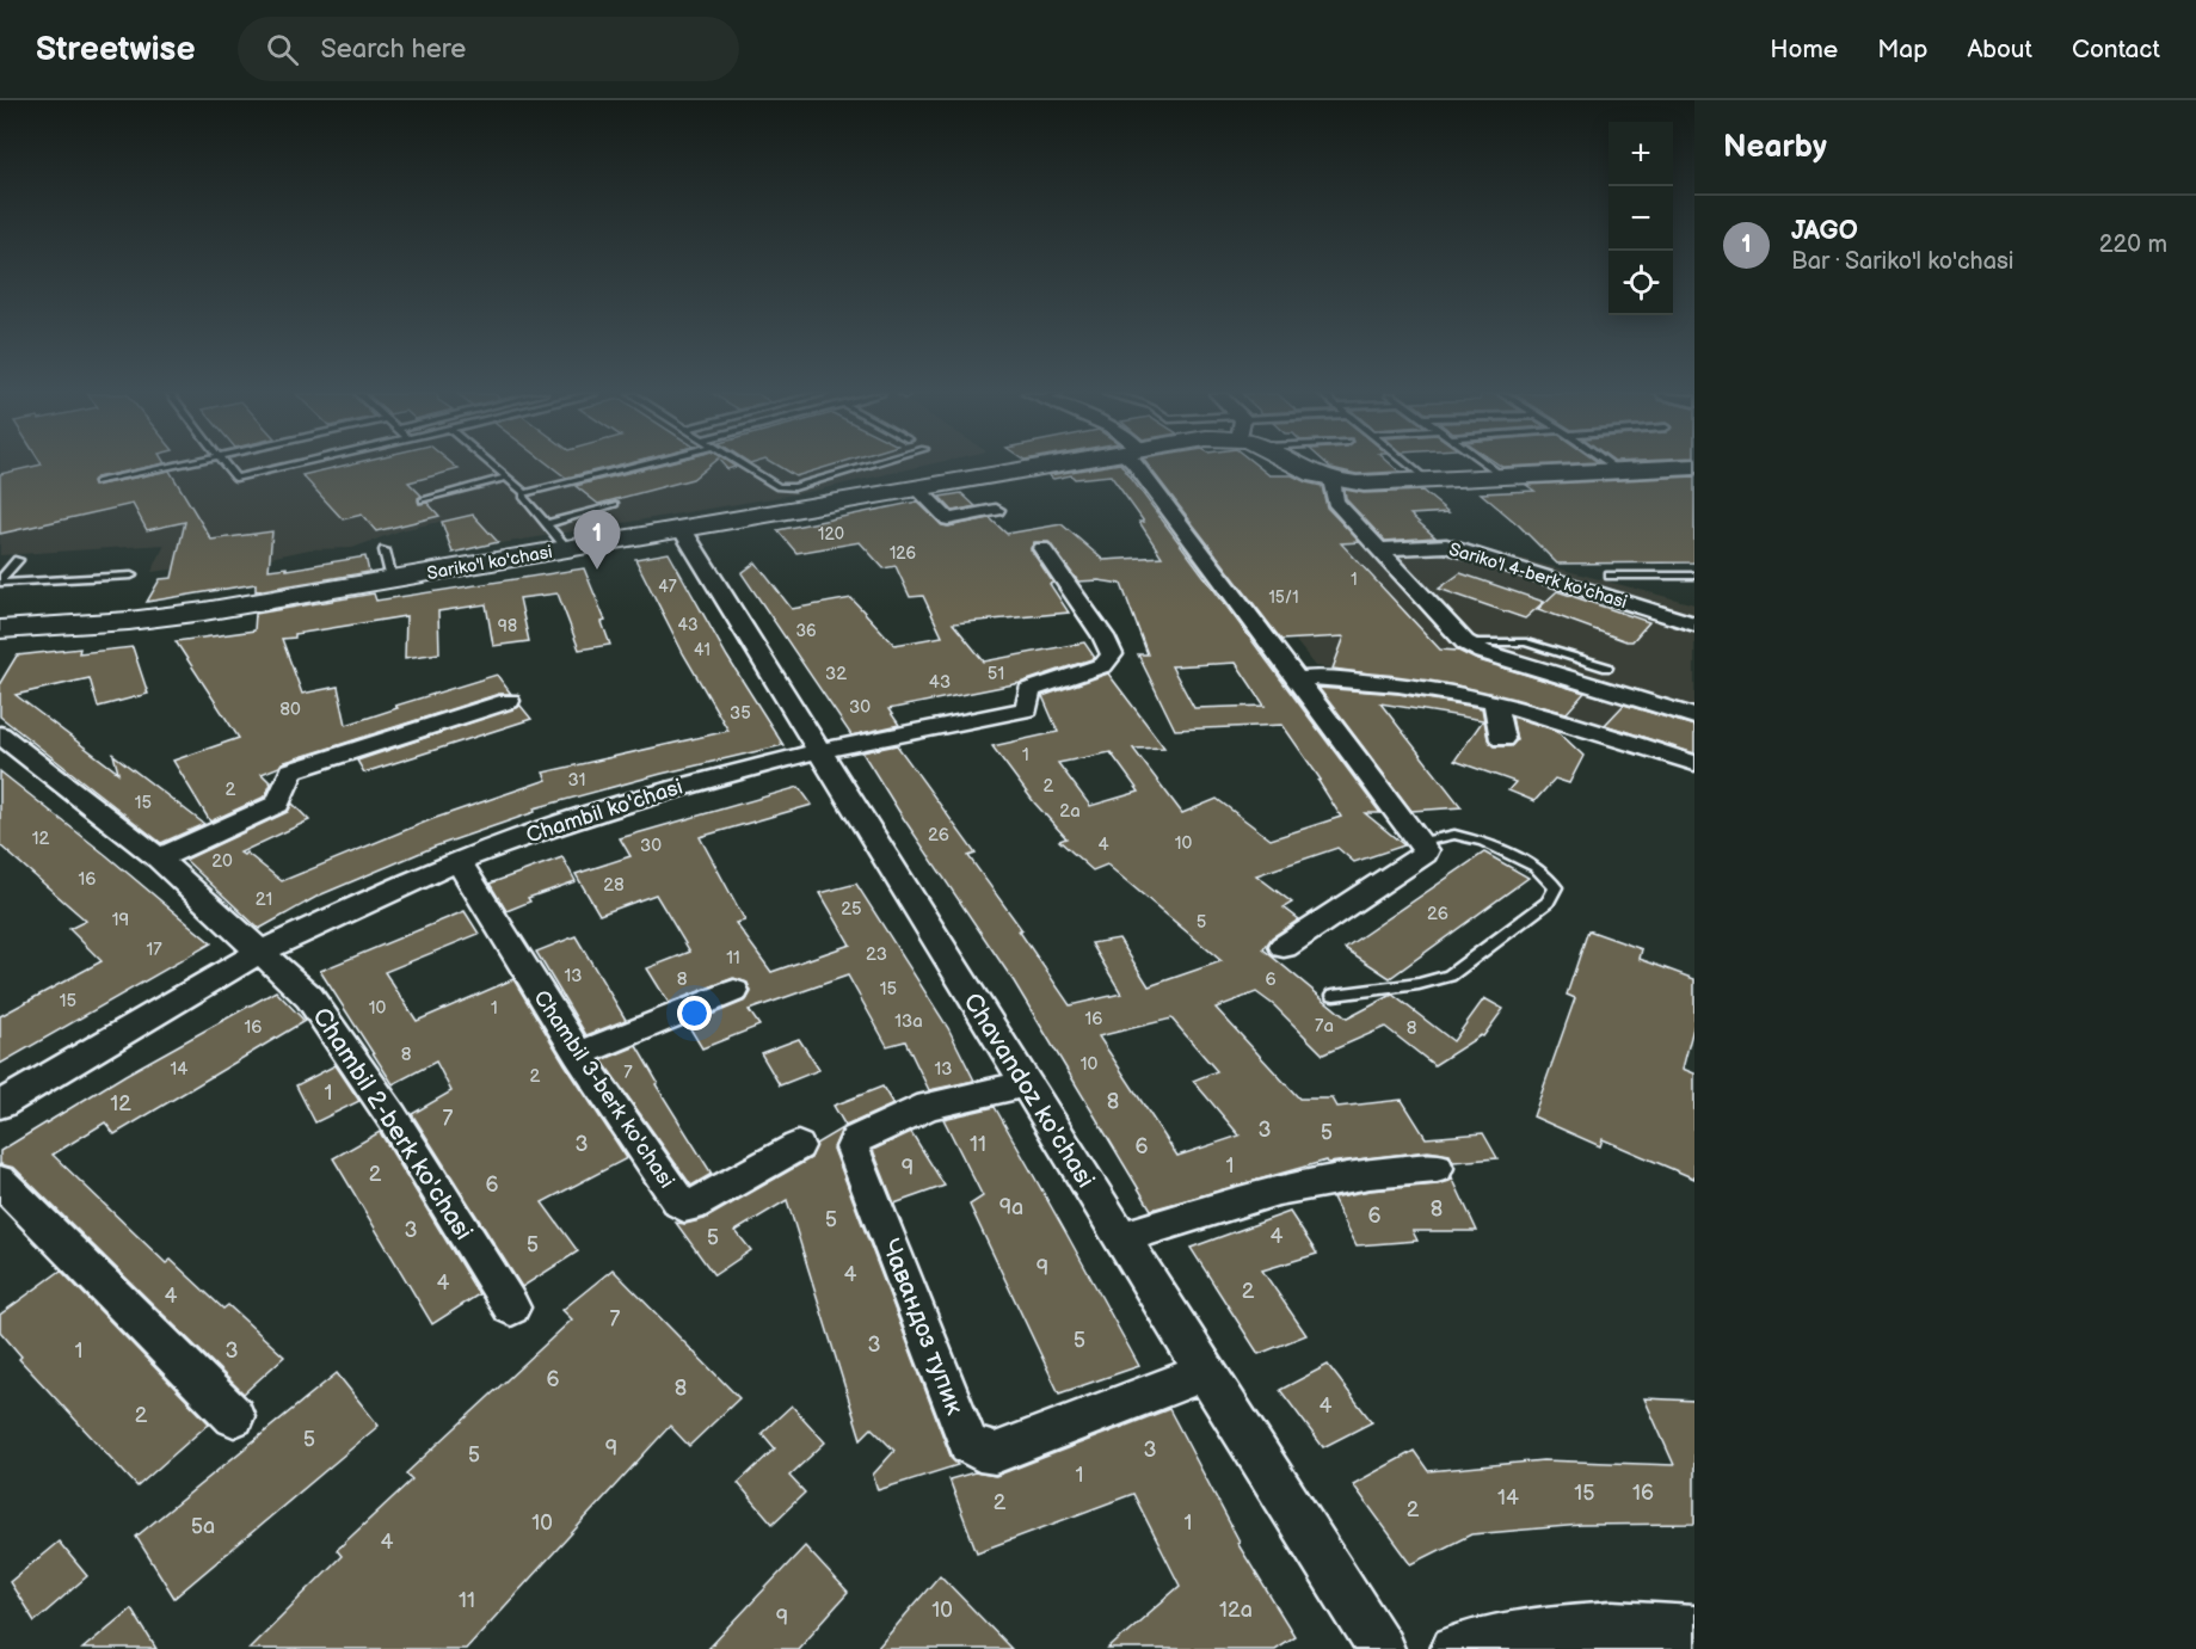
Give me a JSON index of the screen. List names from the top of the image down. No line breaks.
{"streets":{"main road":["Sariko'l ko'chasi"],"street":["Sariko'l 4-berk ko'chasi","Chambil ko'chasi","Chambil 3-berk ko'chasi","Chavandoz ko'chasi","Chambil 2-berk ko'chasi","Чавандоз тупик"]},"crossings":[["Sariko'l ko'chasi","Chavandoz ko'chasi"],["Chambil ko'chasi","Chambil 3-berk ko'chasi"],["Chambil ko'chasi","Chavandoz ko'chasi"],["Chambil ko'chasi","Chambil 2-berk ko'chasi"],["Chavandoz ko'chasi","Чавандоз тупик"]],"house_numbers":["120","126","1","47","15/1","43","98","36","41","32","51","43","30","80","35","1","31","2","2","15","2a","26","12","10","4","30","20","16","28","21","25","26","19","5","17","23","11","13","8","6","15","15","10","1","16","13a","7a","16","8","8","10","14","13","7","2","1","8","12","7","3","5","3","11","6","1","9","2","6","9a","8","6","5","3","4","5","5","9","4","4","2","4","7","5","3","1","3","6","8","4","2","5","9","3","5","1","15","16","14","2","2","10","1","5a","4","11","10","12a","9"],"page":{"header":"Streetwise","search":"Search here","nav":["Home","Map","About","Contact"],"heading":"Nearby","map_buttons":["+","−"],"list":[{"mark":"1","name":"JAGO","note":"Bar · Sariko'l ko'chasi","value":"220 m"}],"pins":"1"}}
